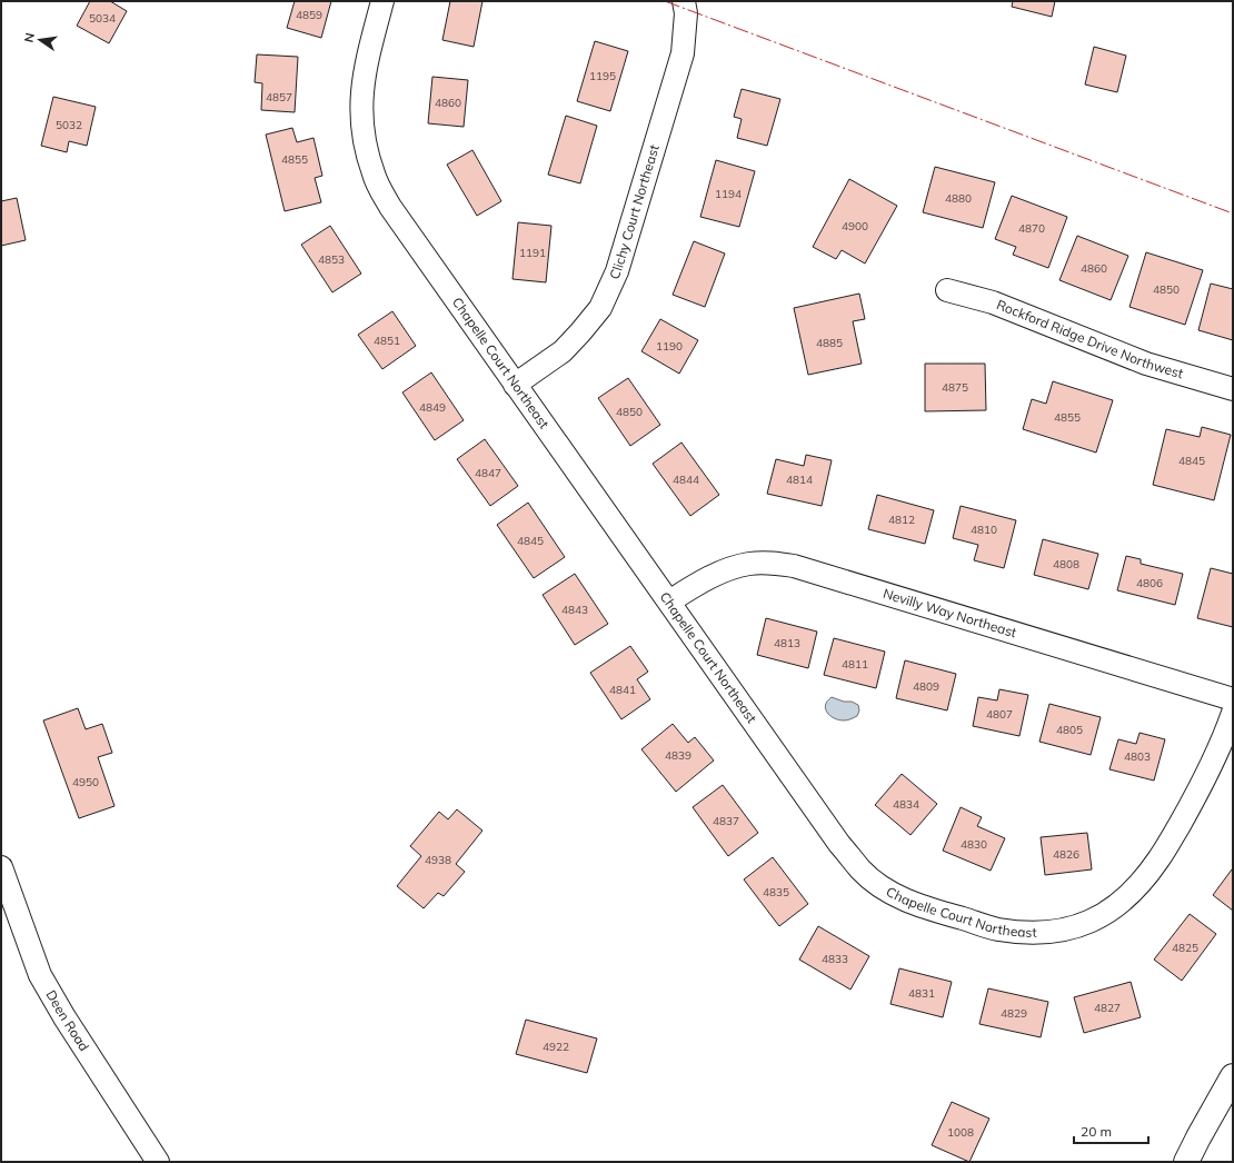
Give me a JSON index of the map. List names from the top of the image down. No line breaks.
{"streets":{"street":["Clichy Court Northeast","Rockford Ridge Drive Northwest","Chapelle Court Northeast","Nevilly Way Northeast","Deen Road"]},"crossings":[["Clichy Court Northeast","Chapelle Court Northeast"],["Chapelle Court Northeast","Nevilly Way Northeast"]],"house_numbers":["4859","5034","1195","4857","4860","5032","4855","1194","4880","4900","4870","1191","4853","4860","4850","4851","4885","1190","4875","4849","4850","4855","4845","4847","4844","4814","4812","4810","4845","4808","4806","4843","4813","4811","4809","4841","4807","4805","4839","4803","4950","4834","4837","4830","4826","4938","4835","4825","4833","4831","4827","4829","4922","1008"],"scale_bar":"20 m","north":"left"}
